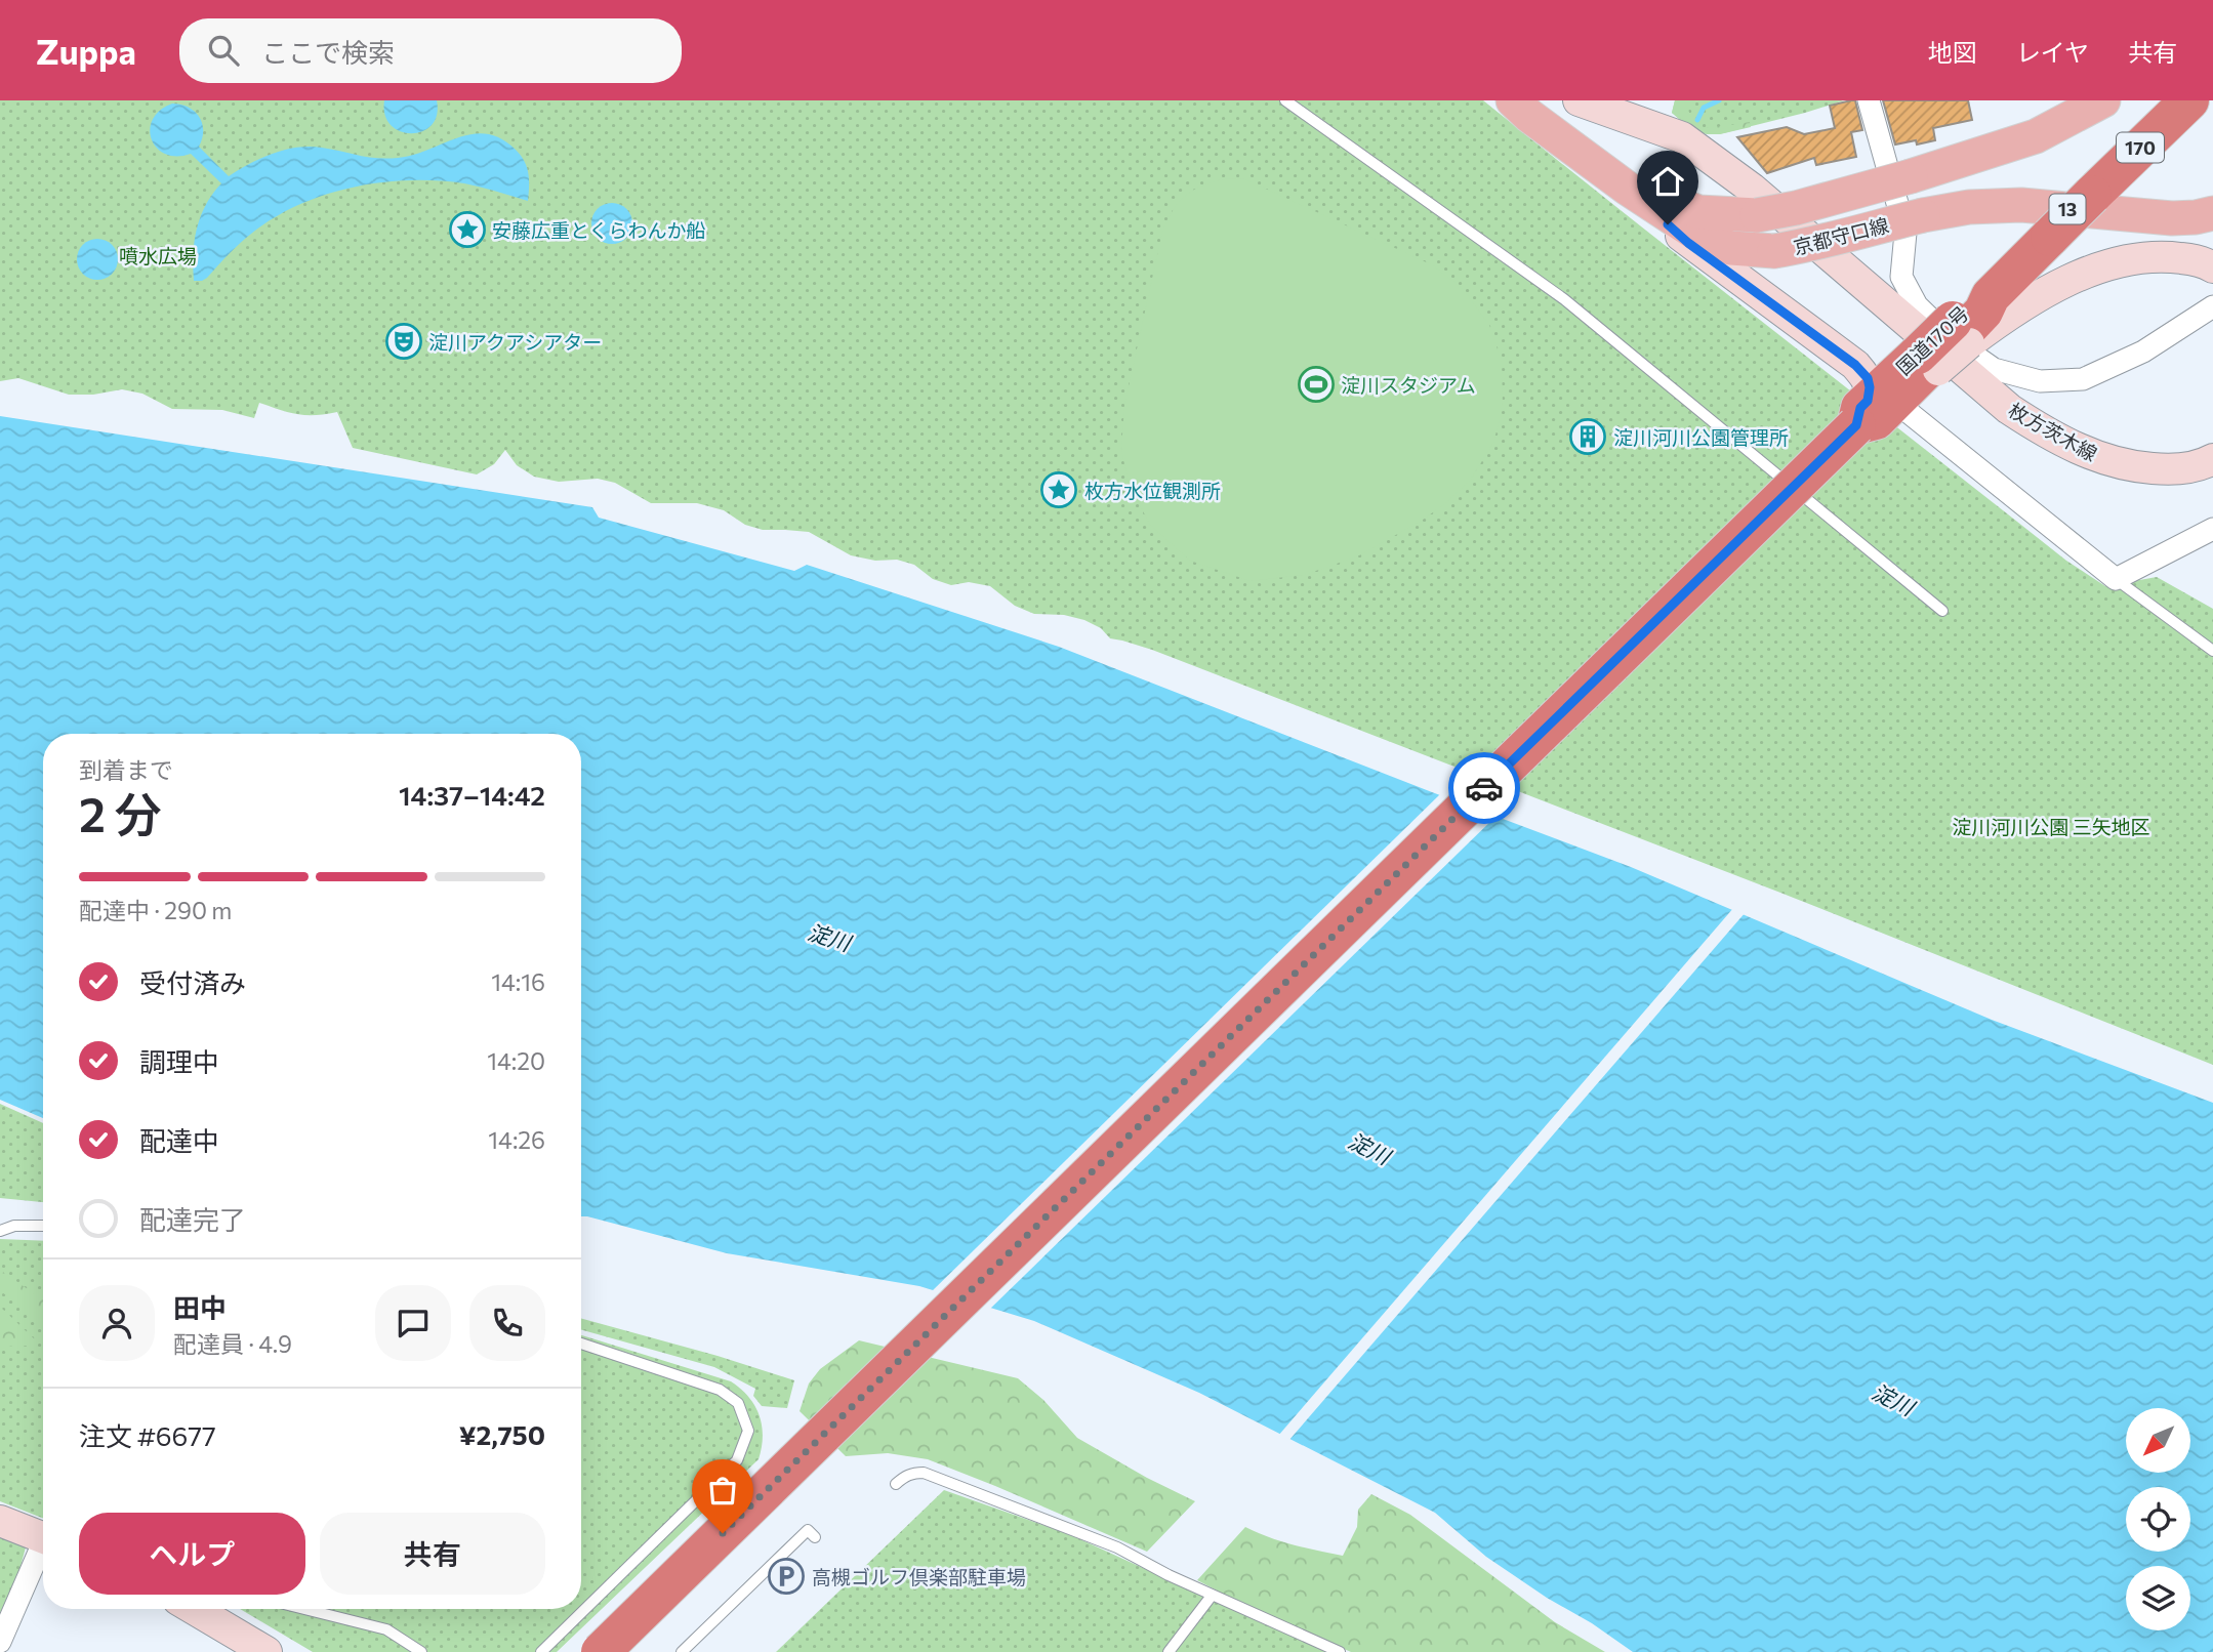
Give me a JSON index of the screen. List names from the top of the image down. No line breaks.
{"streets":{"highway":["170","国道170号"],"main road":["13","京都守口線","枚方茨木線"]},"water":["淀川"],"parks":["噴水広場","淀川河川公園 三矢地区"],"places":{"place":["安藤広重とくらわんか船","枚方水位観測所"],"theatre":["淀川アクアシアター"],"sports":["淀川スタジアム"],"building":["淀川河川公園管理所"],"parking":["高槻ゴルフ倶楽部駐車場"]},"north":"bottom left","page":{"header":"Zuppa","search":"ここで検索","nav":["地図","レイヤ","共有"],"heading":["2 分","到着まで","14:37–14:42"],"panel":["田中","配達員 · 4.9","注文 #6677","¥2,750"],"bar":"配達中 · 290 m","list":[["受付済み","14:16"],["調理中","14:20"],["配達中","14:26"],"配達完了"],"buttons":["ヘルプ","共有"]}}
